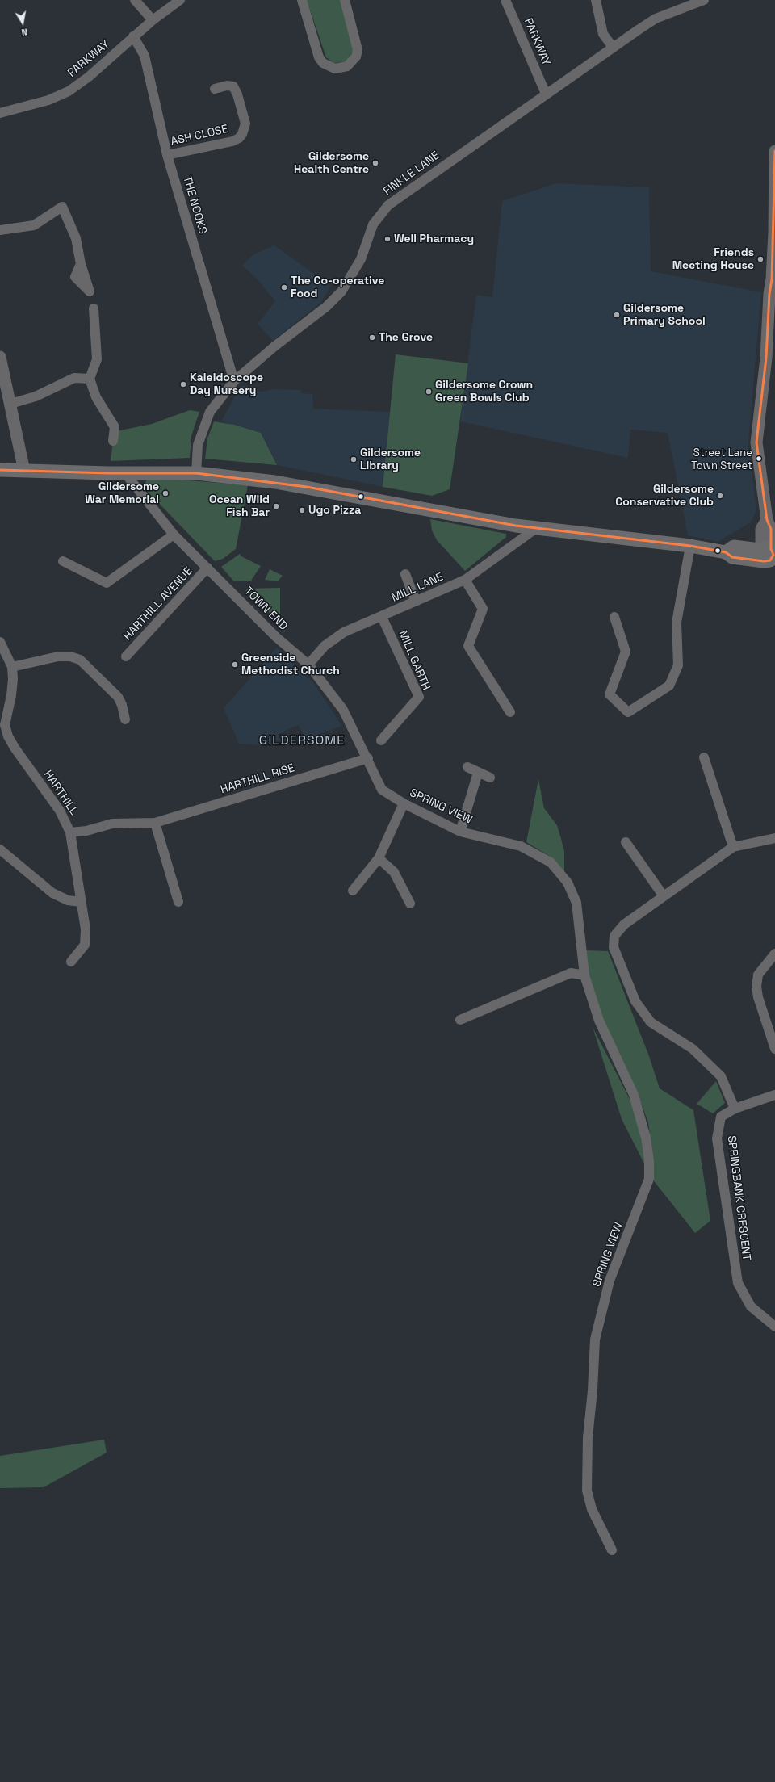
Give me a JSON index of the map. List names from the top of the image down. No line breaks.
{"streets":{"street":["PARKWAY","ASH CLOSE","FINKLE LANE","THE NOOKS","MILL LANE","HARTHILL AVENUE","TOWN END","MILL GARTH","HARTHILL RISE","HARTHILL","SPRING VIEW","SPRINGBANK CRESCENT"]},"crossings":[["PARKWAY","FINKLE LANE"],["PARKWAY","THE NOOKS"],["ASH CLOSE","THE NOOKS"],["FINKLE LANE","THE NOOKS"],["MILL LANE","TOWN END"],["MILL LANE","MILL GARTH"],["MILL LANE","SPRING VIEW"],["HARTHILL AVENUE","TOWN END"],["TOWN END","SPRING VIEW"],["HARTHILL RISE","HARTHILL"],["HARTHILL RISE","SPRING VIEW"]],"districts":["GILDERSOME"],"places":["Gildersome Health Centre","Well Pharmacy","Friends Meeting House","The Co-operative Food","Gildersome Primary School","The Grove","Kaleidoscope Day Nursery","Gildersome Crown Green Bowls Club","Street Lane Town Street","Gildersome Library","Gildersome War Memorial","Gildersome Conservative Club","Ocean Wild Fish Bar","Ugo Pizza","Greenside Methodist Church"],"north":"bottom"}
